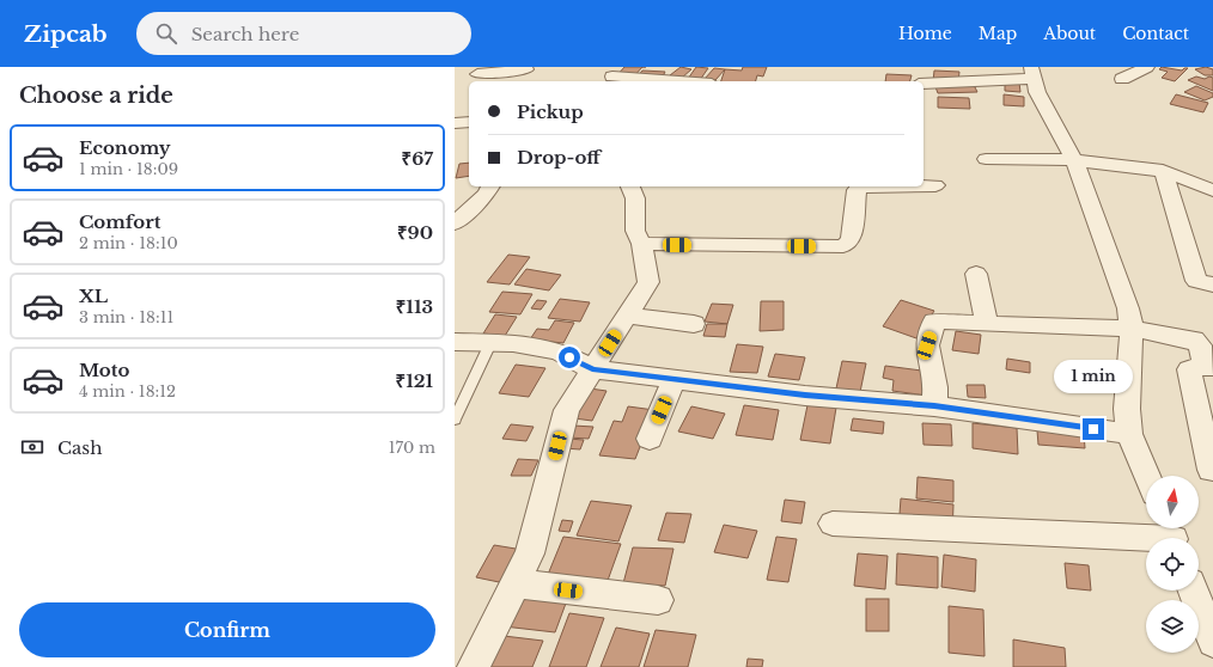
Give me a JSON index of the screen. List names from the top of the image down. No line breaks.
{"north":"top","page":{"header":"Zipcab","search":"Search here","nav":["Home","Map","About","Contact"],"heading":"Choose a ride","banner":["Pickup","Drop-off"],"list":[{"name":"Economy","note":"1 min · 18:09","value":"₹67"},{"name":"Comfort","note":"2 min · 18:10","value":"₹90"},{"name":"XL","note":"3 min · 18:11","value":"₹113"},{"name":"Moto","note":"4 min · 18:12","value":"₹121"}],"bubble":"1 min","pay":["Cash","170 m"],"buttons":"Confirm"}}
